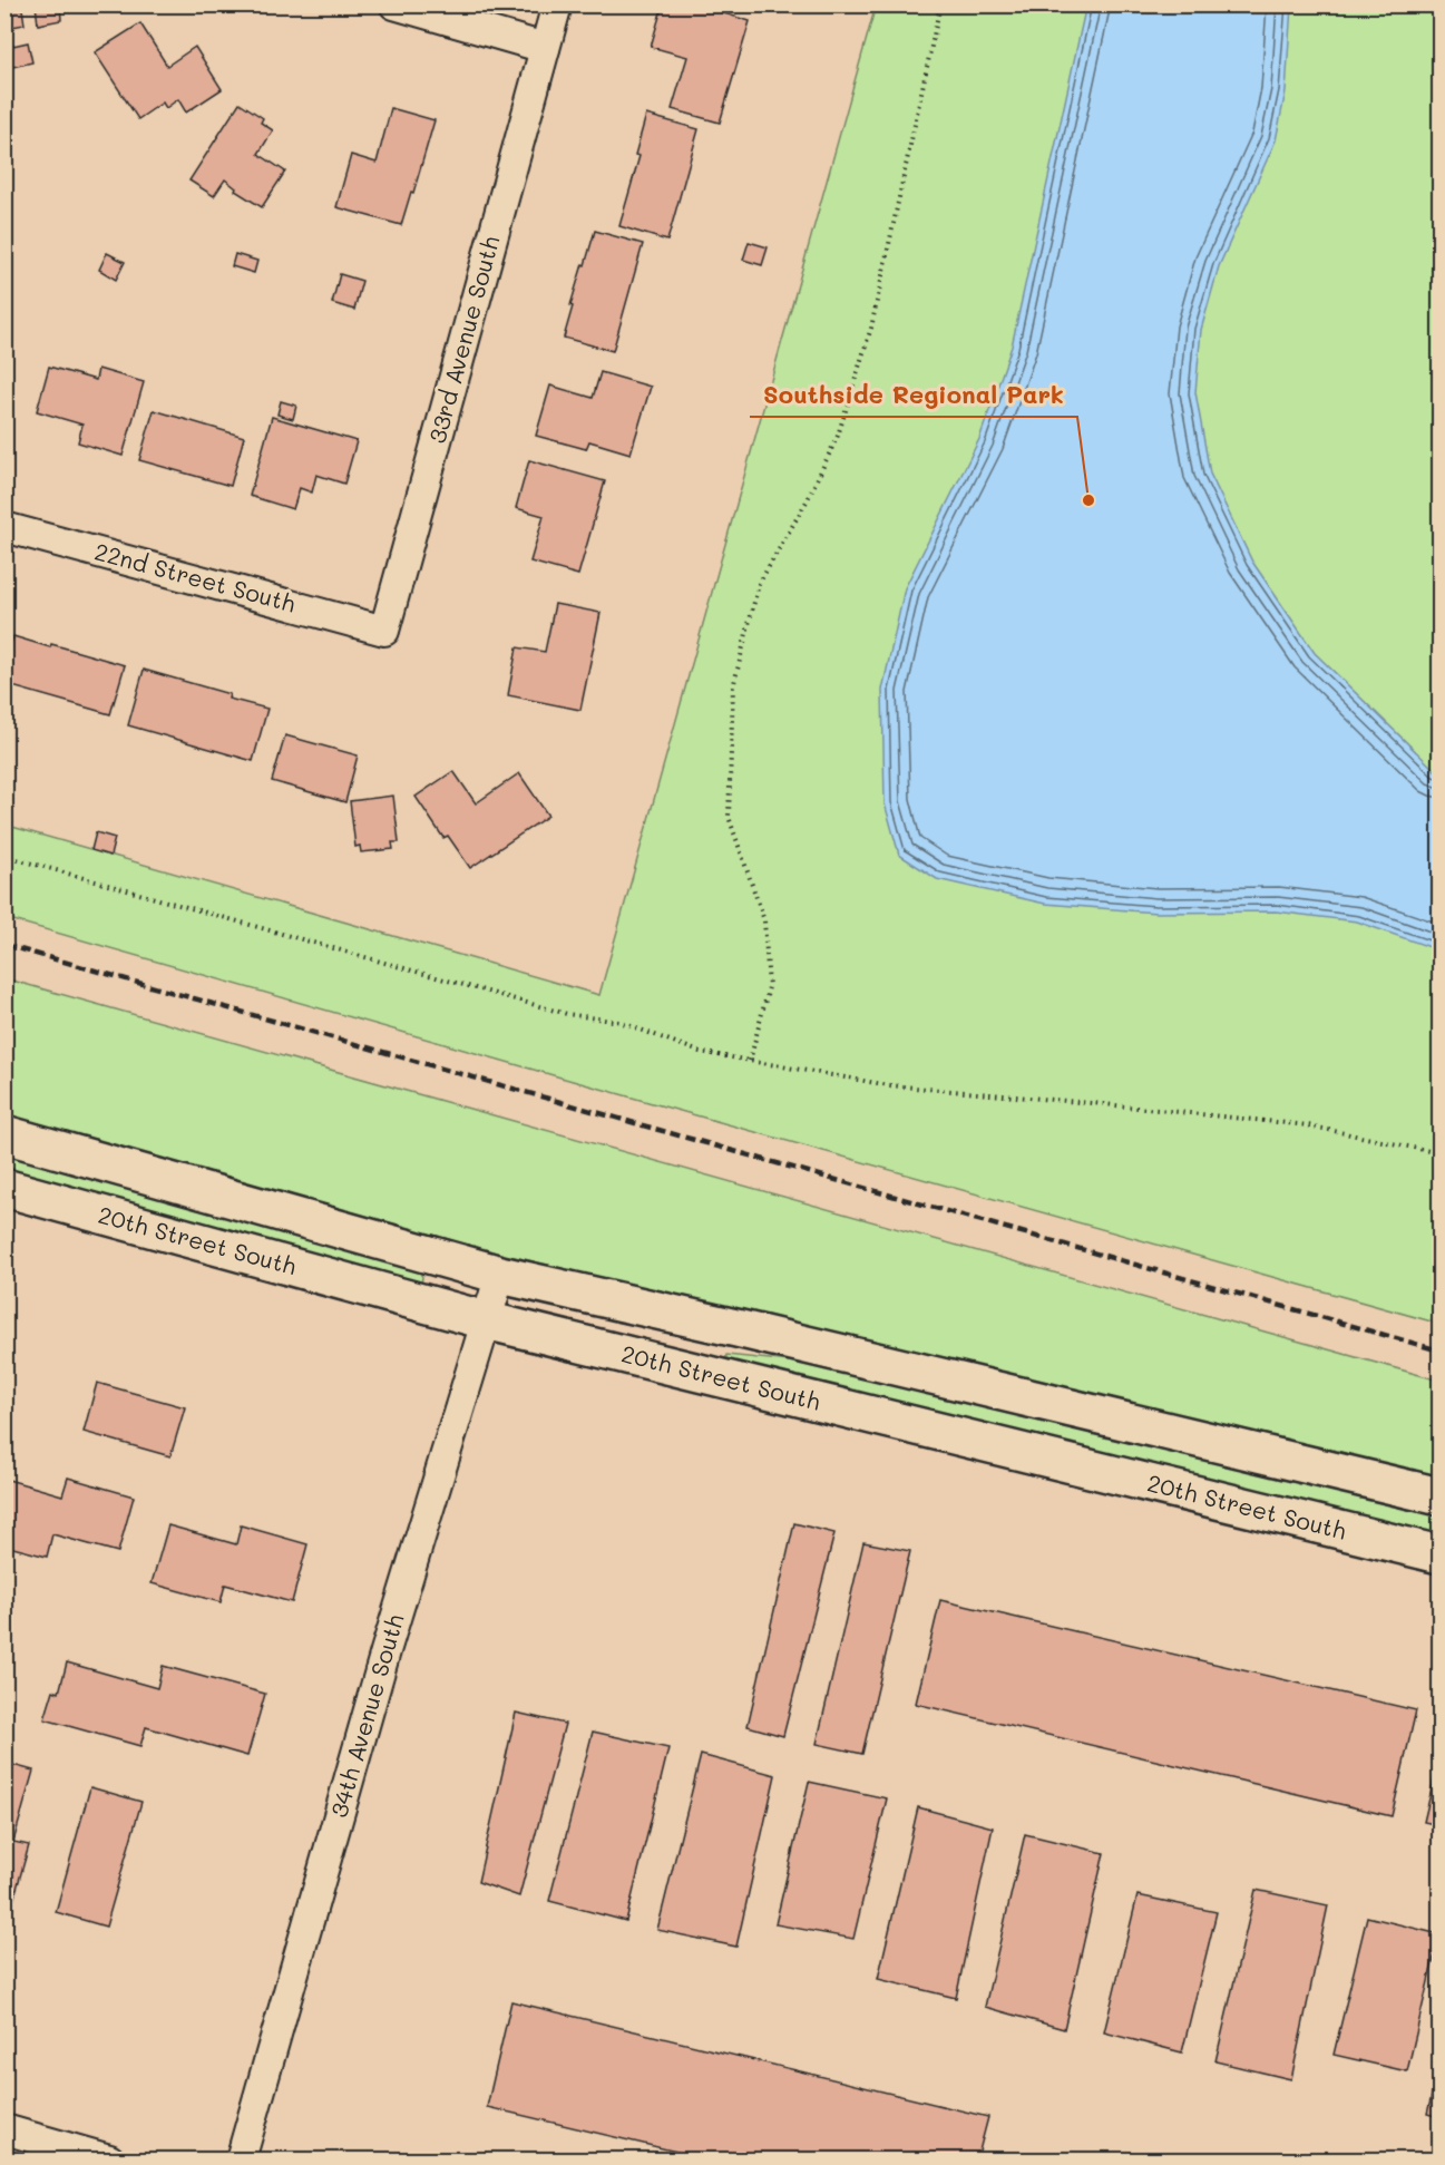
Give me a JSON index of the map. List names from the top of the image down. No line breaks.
{"streets":{"street":["33rd Avenue South","22nd Street South","20th Street South","34th Avenue South"]},"crossings":[["33rd Avenue South","22nd Street South"],["20th Street South","34th Avenue South"]],"places":["Southside Regional Park"]}
